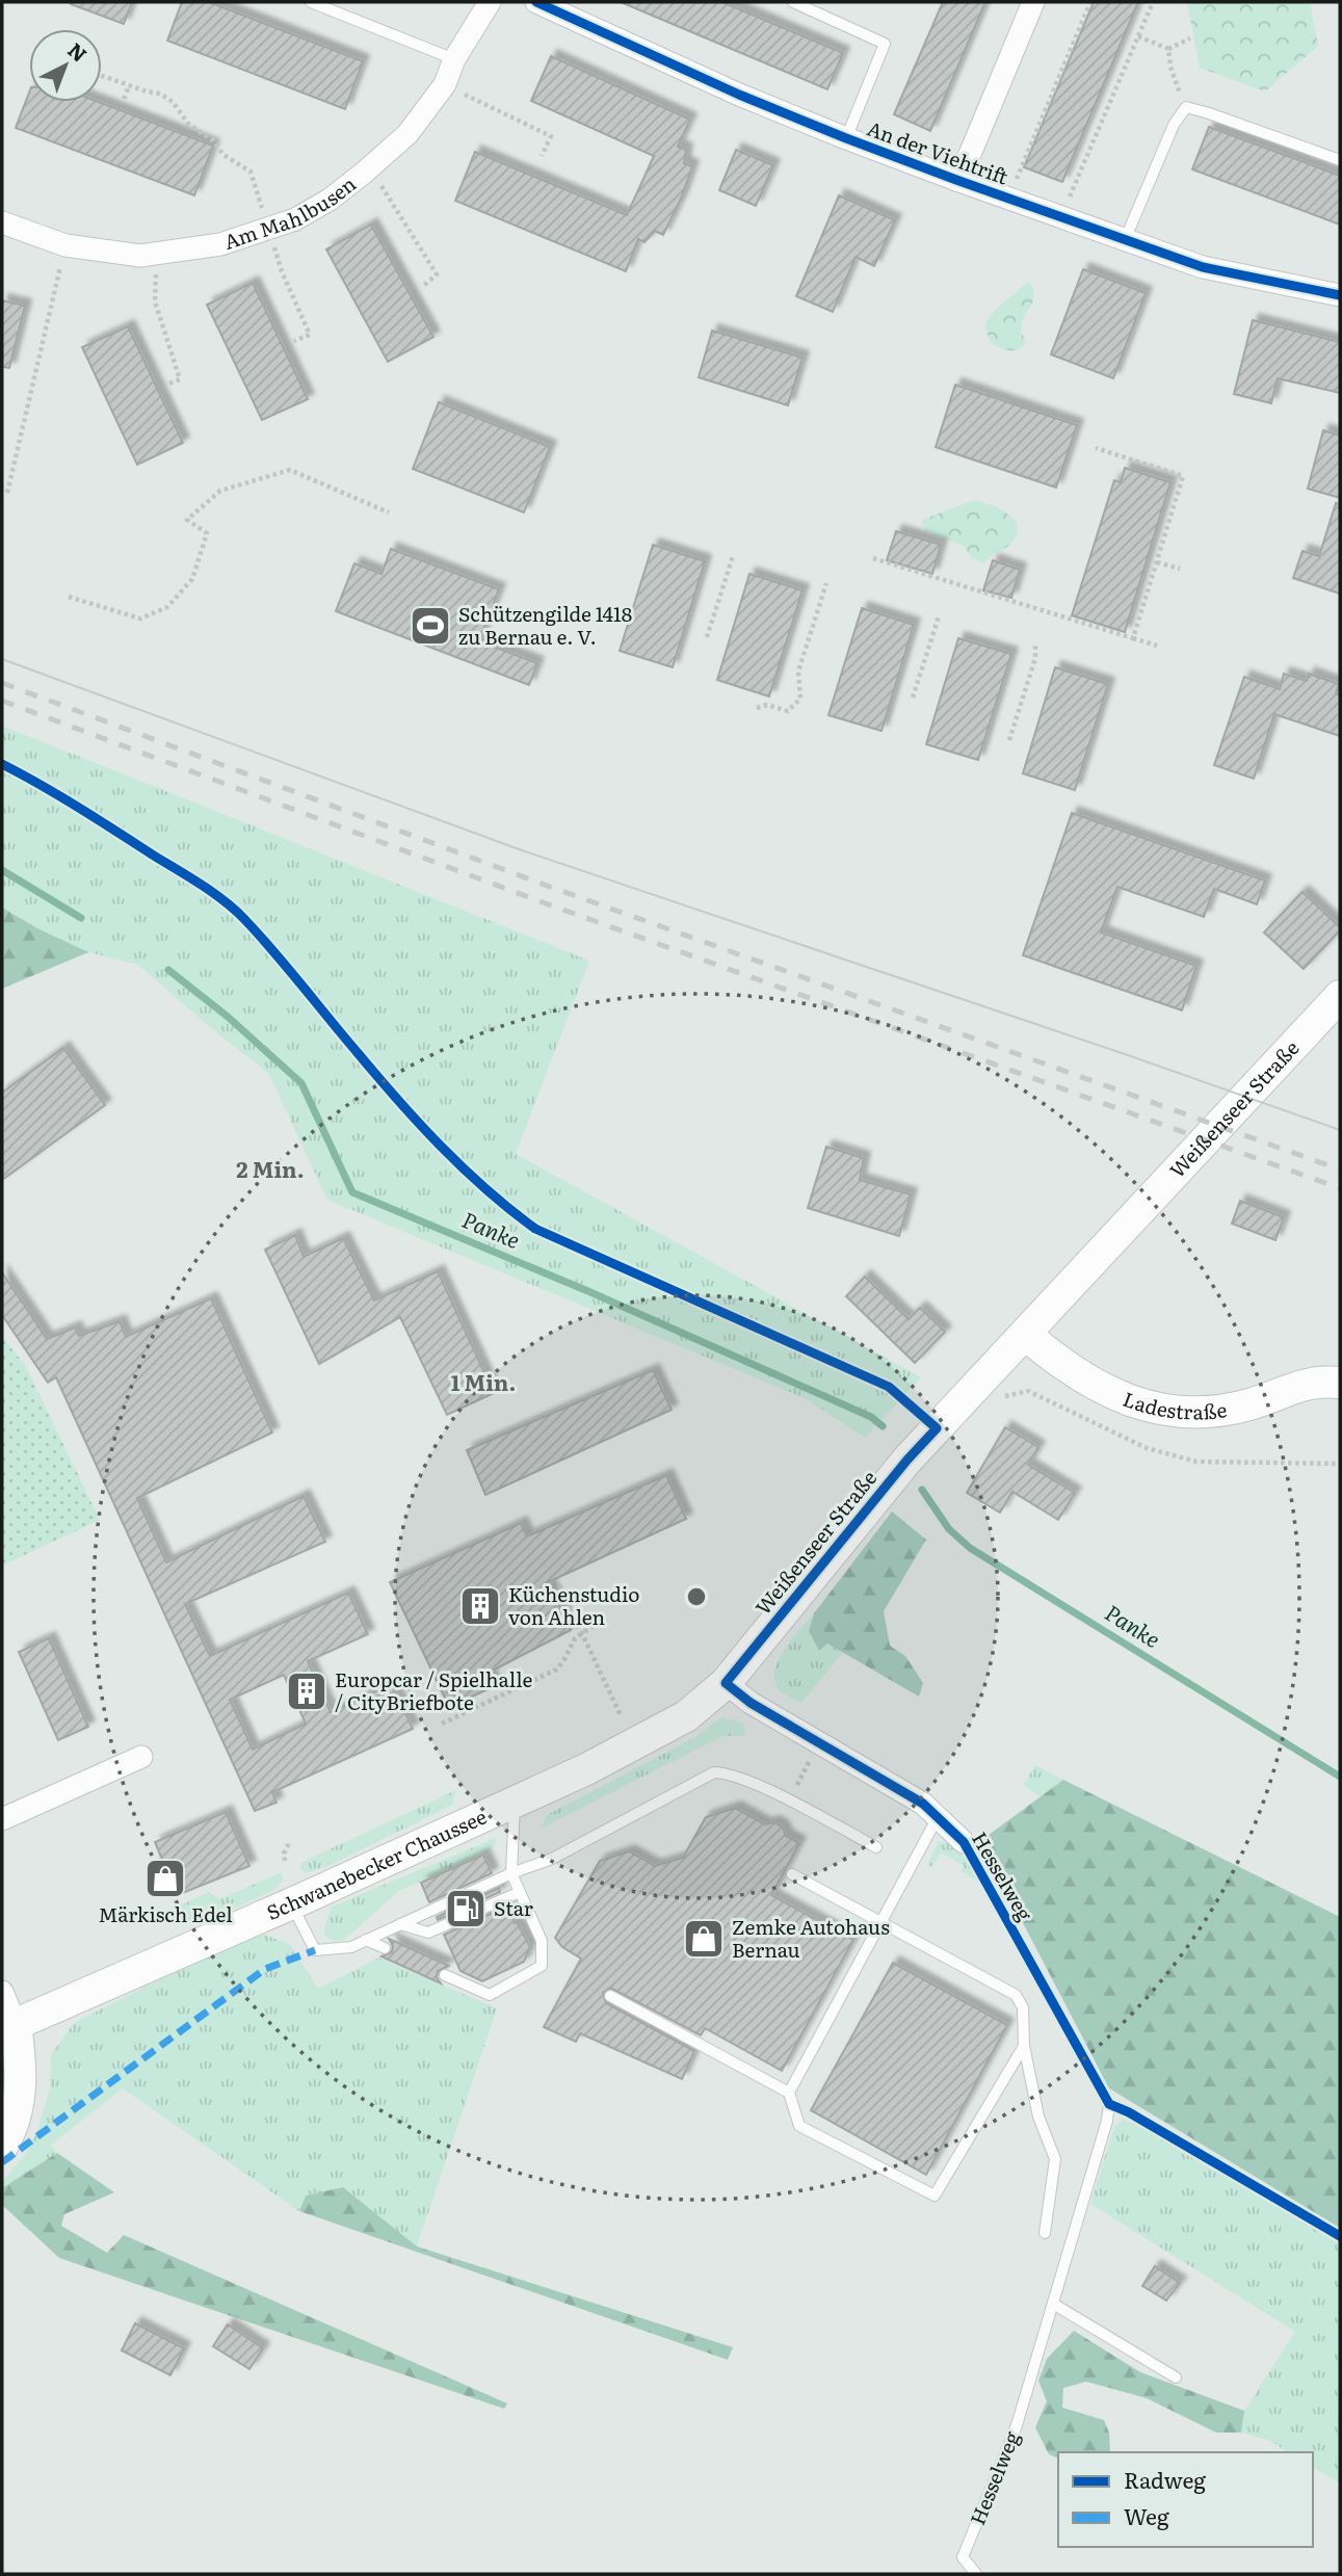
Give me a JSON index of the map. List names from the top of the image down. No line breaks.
{"streets":{"main road":["Weißenseer Straße","Ladestraße","Schwanebecker Chaussee"],"street":["An der Viehtrift","Am Mahlbusen","Hesselweg"]},"crossings":[["Weißenseer Straße","Ladestraße"],["Weißenseer Straße","Schwanebecker Chaussee"],["Weißenseer Straße","Hesselweg"],["Schwanebecker Chaussee","Hesselweg"]],"water":["Panke"],"places":{"sports":["Schützengilde 1418 zu Bernau e. V."],"building":["Küchenstudio von Ahlen","Europcar / Spielhalle / CityBriefbote"],"shop":["Märkisch Edel","Zemke Autohaus Bernau"],"fuel station":["Star"]},"legend":["Radweg","Weg"],"north":"top right","rings":["2 Min.","1 Min."]}
